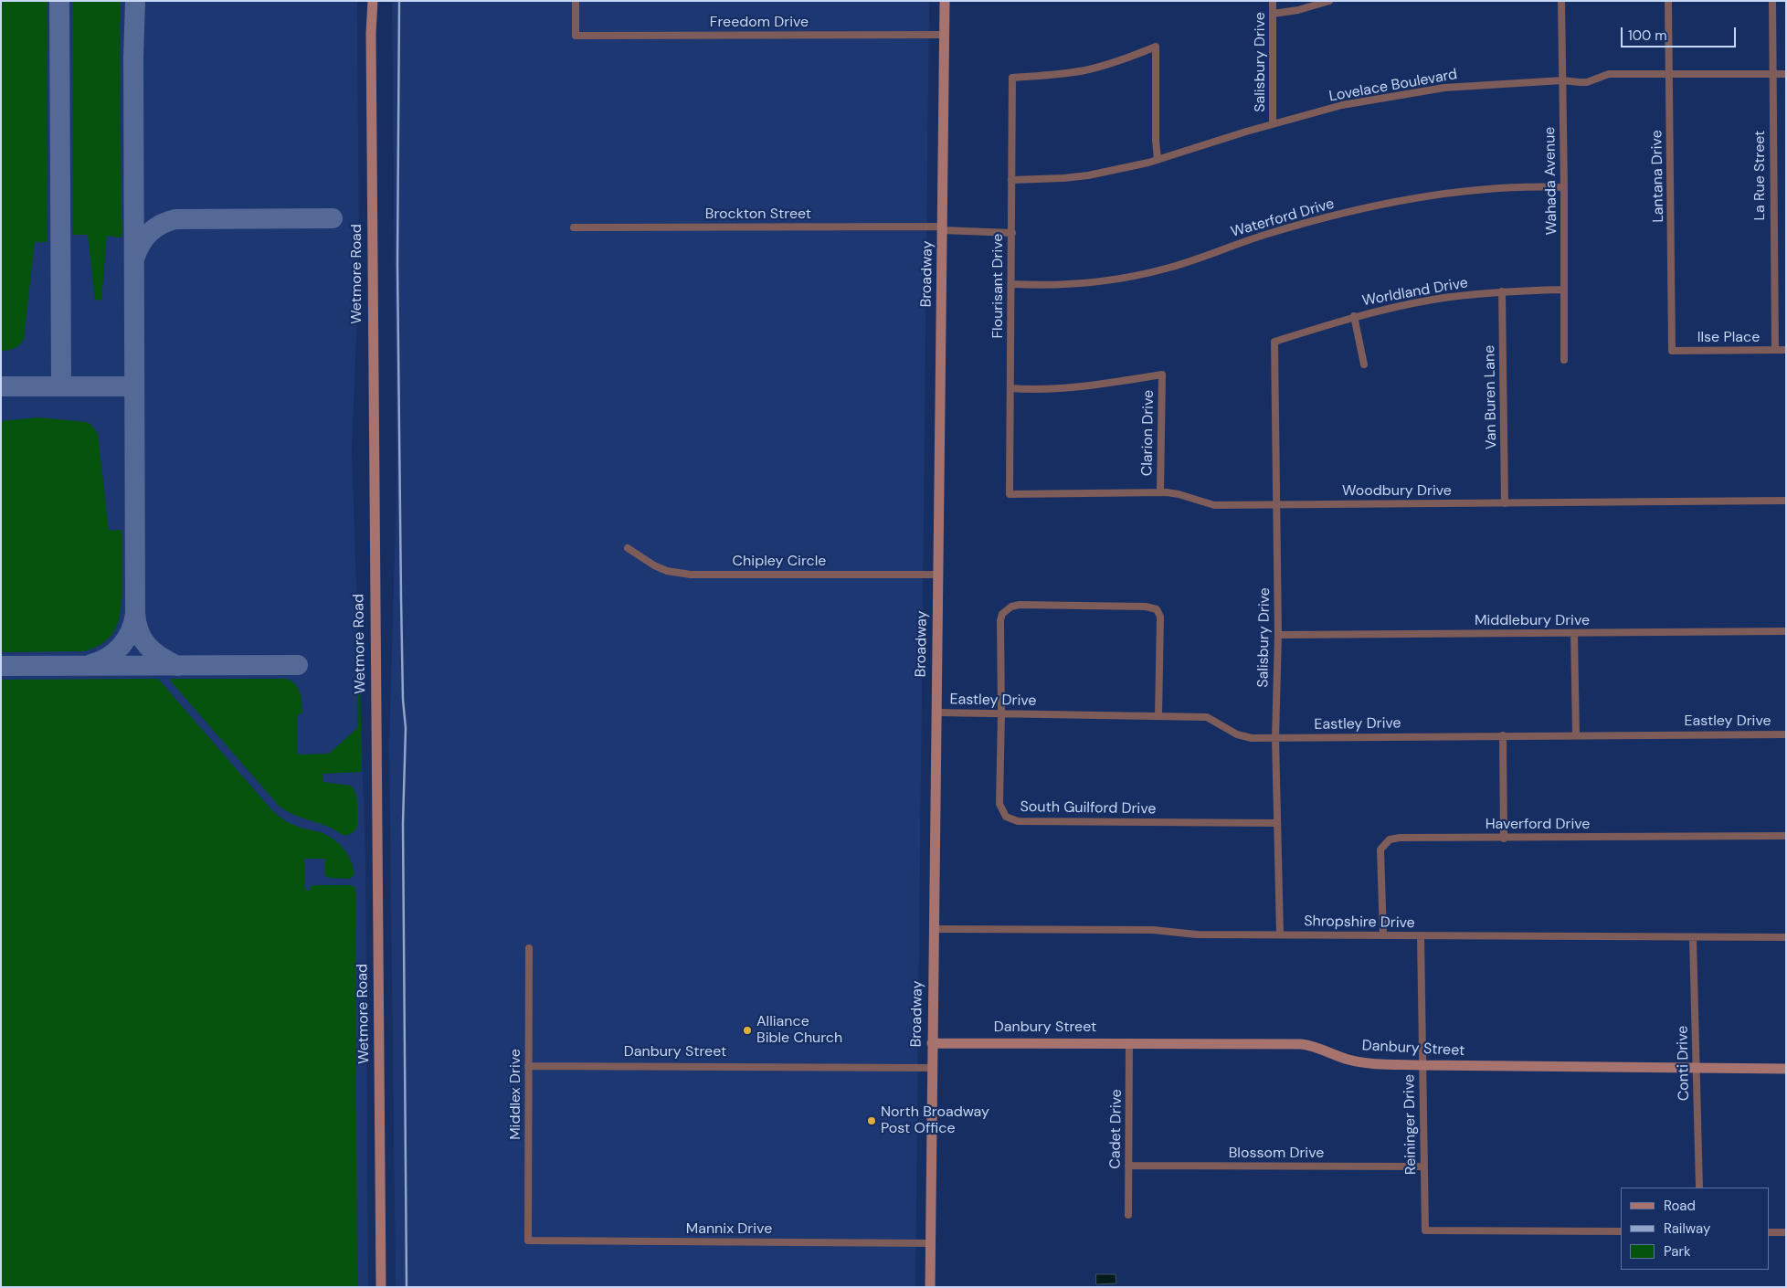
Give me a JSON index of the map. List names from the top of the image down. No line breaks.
{"streets":{"main road":["Wetmore Road","Broadway","Danbury Street"],"street":["Freedom Drive","Salisbury Drive","Lovelace Boulevard","La Rue Street","Lantana Drive","Wahada Avenue","Brockton Street","Waterford Drive","Flourisant Drive","Worldland Drive","Ilse Place","Van Buren Lane","Clarion Drive","Woodbury Drive","Chipley Circle","Middlebury Drive","Eastley Drive","South Guilford Drive","Haverford Drive","Shropshire Drive","Conti Drive","Middlex Drive","Reininger Drive","Cadet Drive","Blossom Drive","Mannix Drive"]},"crossings":[["Freedom Drive","Broadway"],["Salisbury Drive","Lovelace Boulevard"],["Salisbury Drive","Worldland Drive"],["Salisbury Drive","Woodbury Drive"],["Salisbury Drive","Middlebury Drive"],["Salisbury Drive","Eastley Drive"],["Salisbury Drive","South Guilford Drive"],["Salisbury Drive","Shropshire Drive"],["Lovelace Boulevard","La Rue Street"],["Lovelace Boulevard","Lantana Drive"],["Lovelace Boulevard","Wahada Avenue"],["Lovelace Boulevard","Flourisant Drive"],["La Rue Street","Ilse Place"],["Lantana Drive","Ilse Place"],["Wahada Avenue","Waterford Drive"],["Wahada Avenue","Worldland Drive"],["Brockton Street","Broadway"],["Brockton Street","Flourisant Drive"],["Waterford Drive","Flourisant Drive"],["Broadway","Chipley Circle"],["Broadway","Eastley Drive"],["Broadway","Shropshire Drive"],["Broadway","Danbury Street"],["Broadway","Mannix Drive"],["Flourisant Drive","Clarion Drive"],["Flourisant Drive","Woodbury Drive"],["Worldland Drive","Van Buren Lane"],["Van Buren Lane","Woodbury Drive"],["Clarion Drive","Woodbury Drive"],["Eastley Drive","South Guilford Drive"],["Haverford Drive","Shropshire Drive"],["Shropshire Drive","Conti Drive"],["Shropshire Drive","Reininger Drive"],["Danbury Street","Conti Drive"],["Danbury Street","Middlex Drive"],["Danbury Street","Reininger Drive"],["Danbury Street","Cadet Drive"],["Middlex Drive","Mannix Drive"],["Reininger Drive","Blossom Drive"],["Cadet Drive","Blossom Drive"]],"places":["Alliance Bible Church","North Broadway Post Office"],"legend":["Road","Railway","Park"],"scale_bar":"100 m"}
